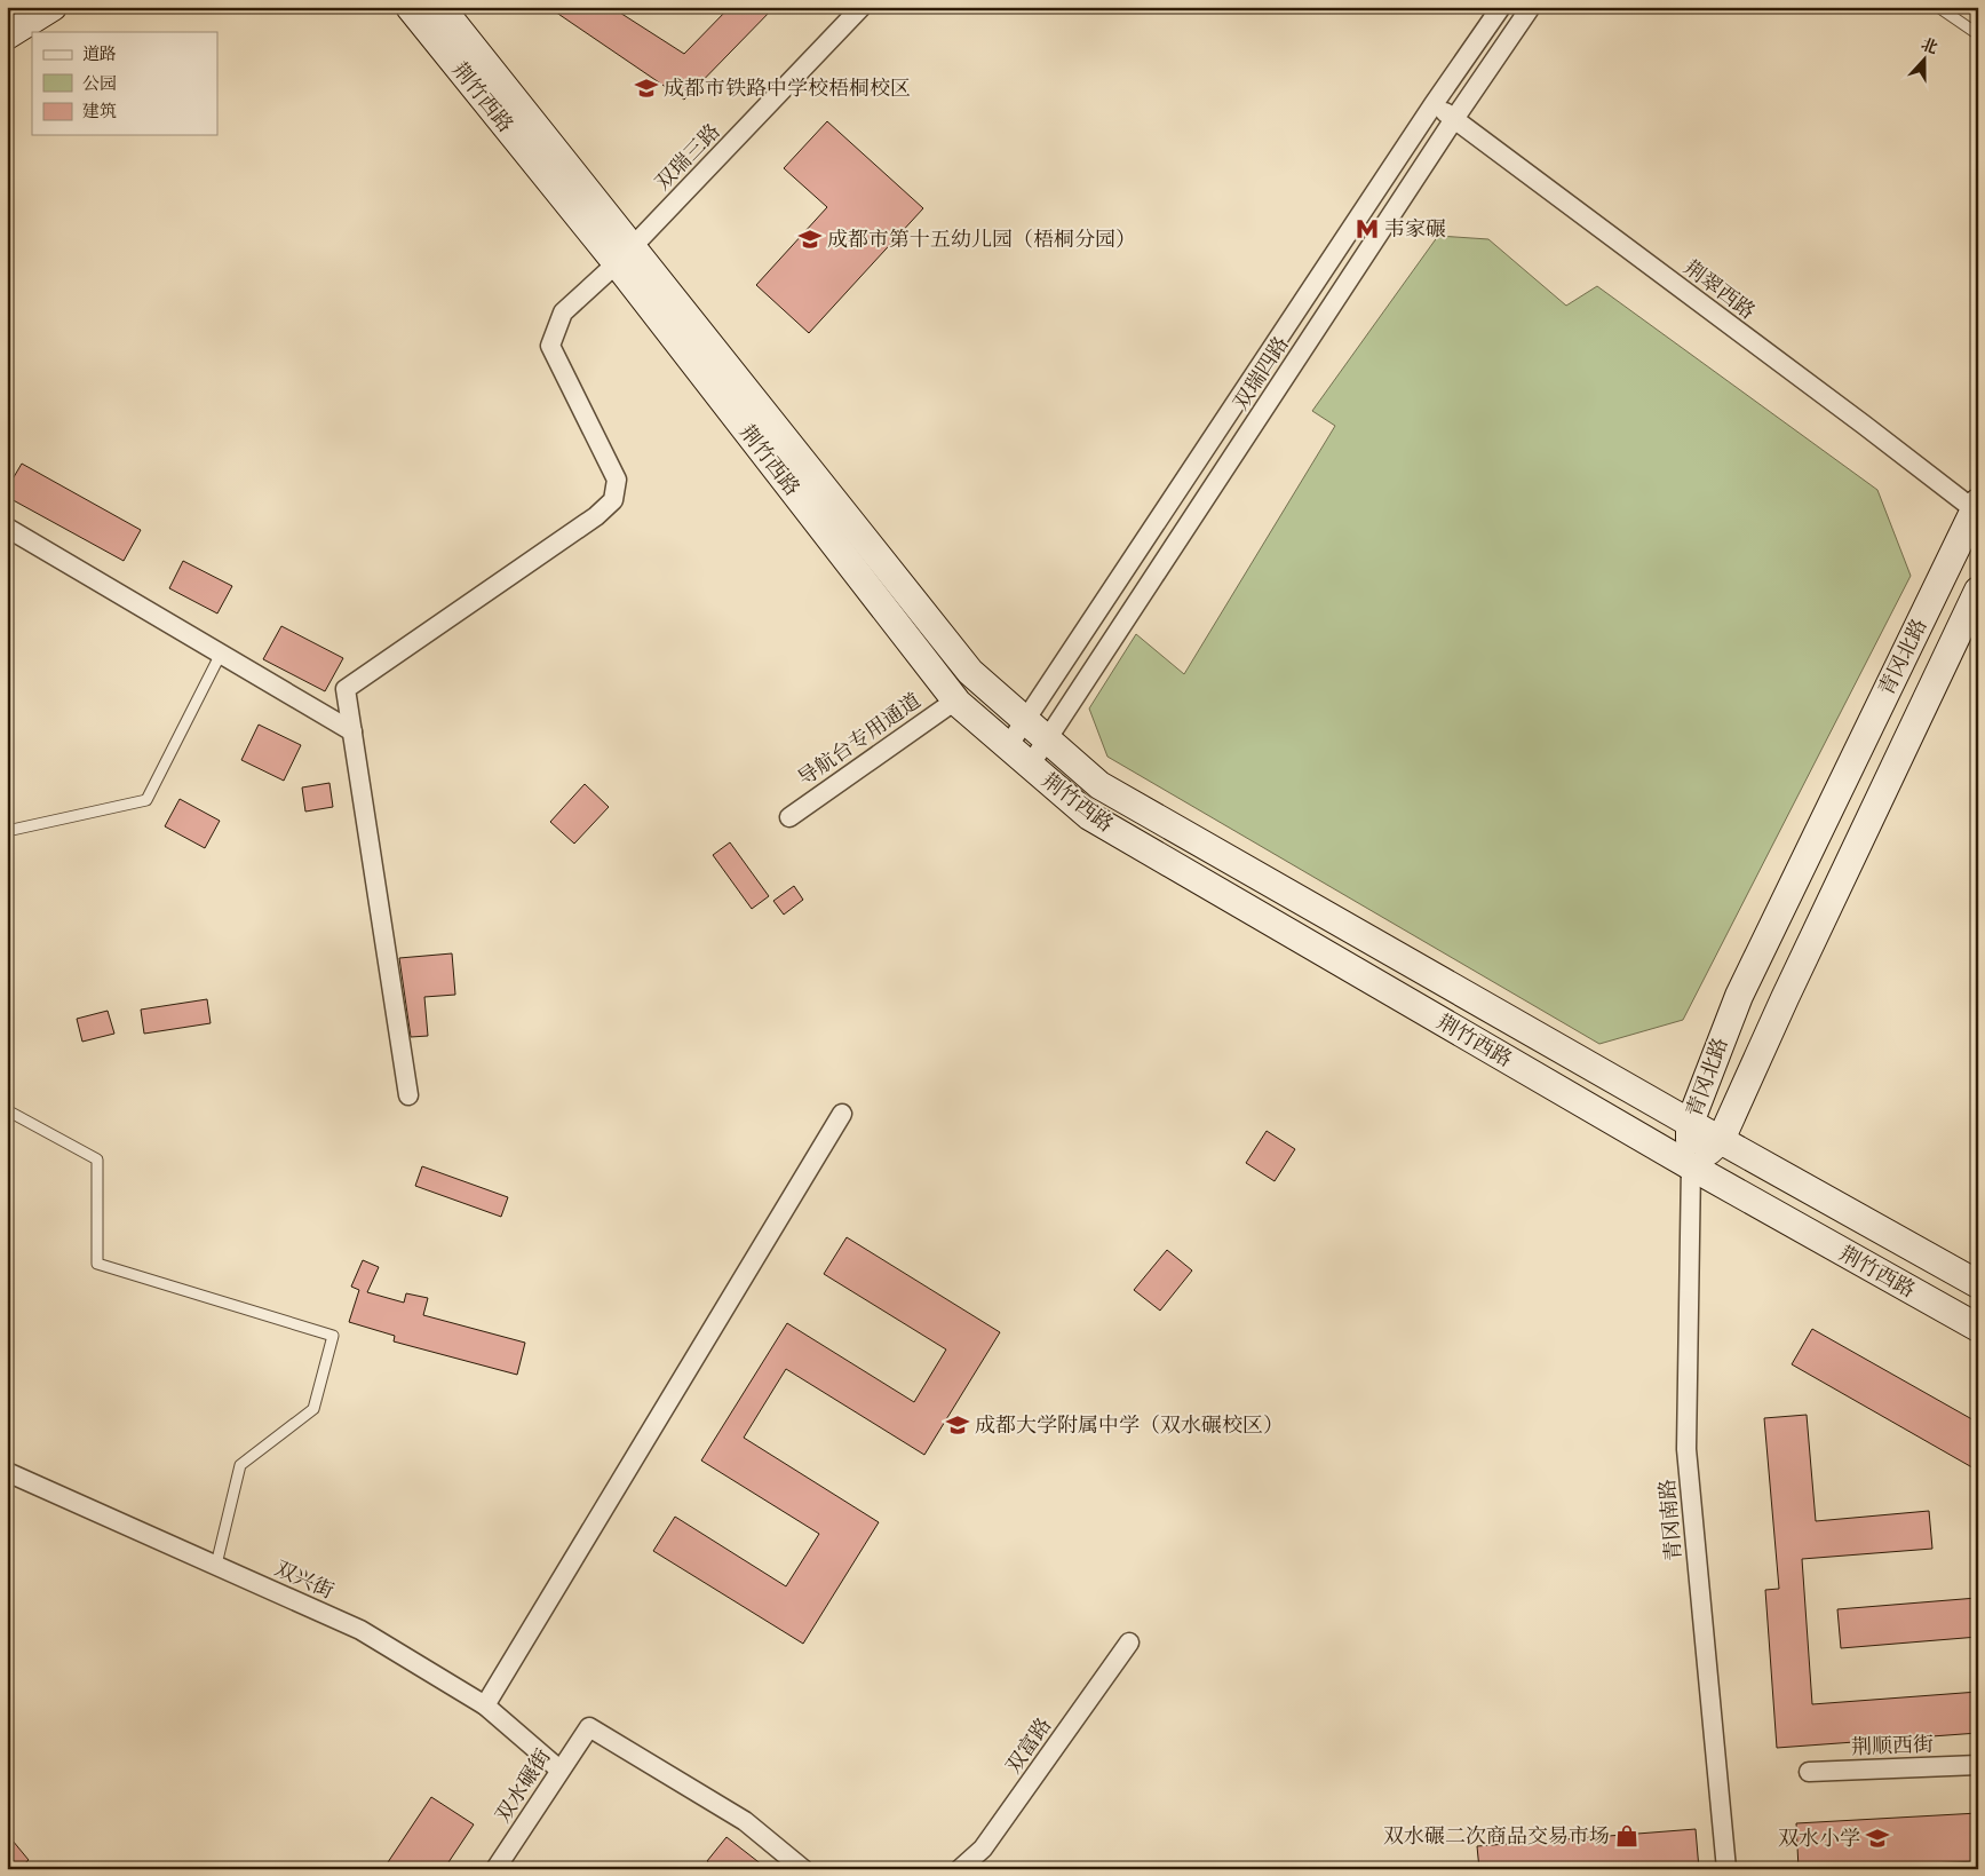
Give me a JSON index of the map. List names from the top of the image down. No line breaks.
{"streets":{"main road":["荆竹西路","青冈北路"],"street":["双瑞三路","荆翠西路","双瑞四路","导航台专用通道","青冈南路","双兴街","双富路","荆顺西街","双水碾街"]},"crossings":[["荆竹西路","双瑞三路"],["荆竹西路","双瑞四路"],["荆竹西路","青冈北路"],["荆竹西路","导航台专用通道"],["荆竹西路","青冈南路"],["荆翠西路","双瑞四路"],["荆翠西路","青冈北路"],["青冈北路","青冈南路"],["双兴街","双水碾街"]],"places":{"school or university":["成都市铁路中学校梧桐校区","成都市第十五幼儿园（梧桐分园）","成都大学附属中学（双水碾校区）","双水小学"],"metro station":["韦家碾"],"shop":["双水碾二次商品交易市场"]},"legend":["道路","公园","建筑"],"north":"top"}
